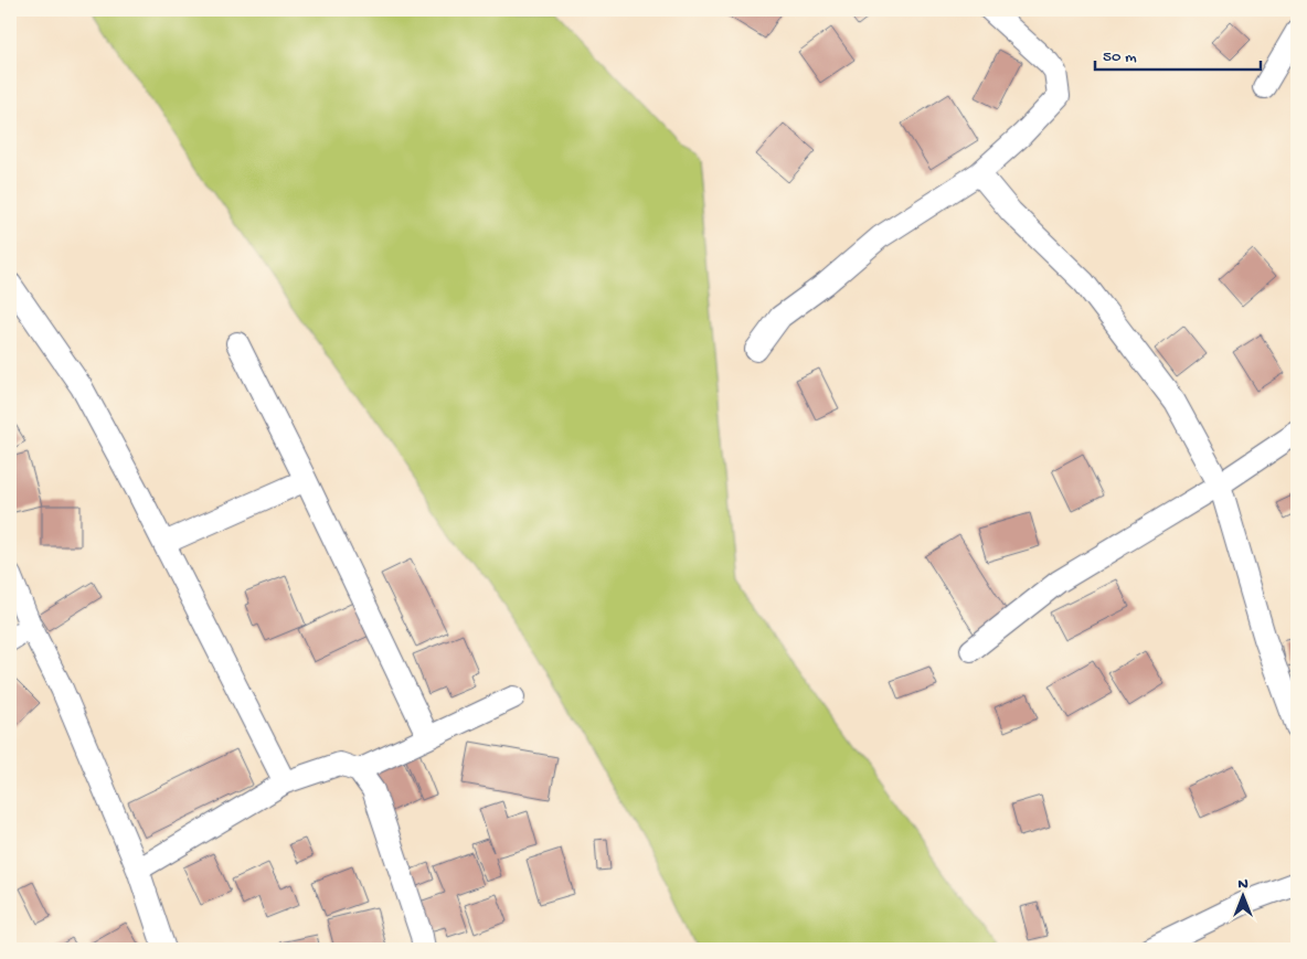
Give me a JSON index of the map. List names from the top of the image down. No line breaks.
{"scale_bar":"50 m","north":"top"}
